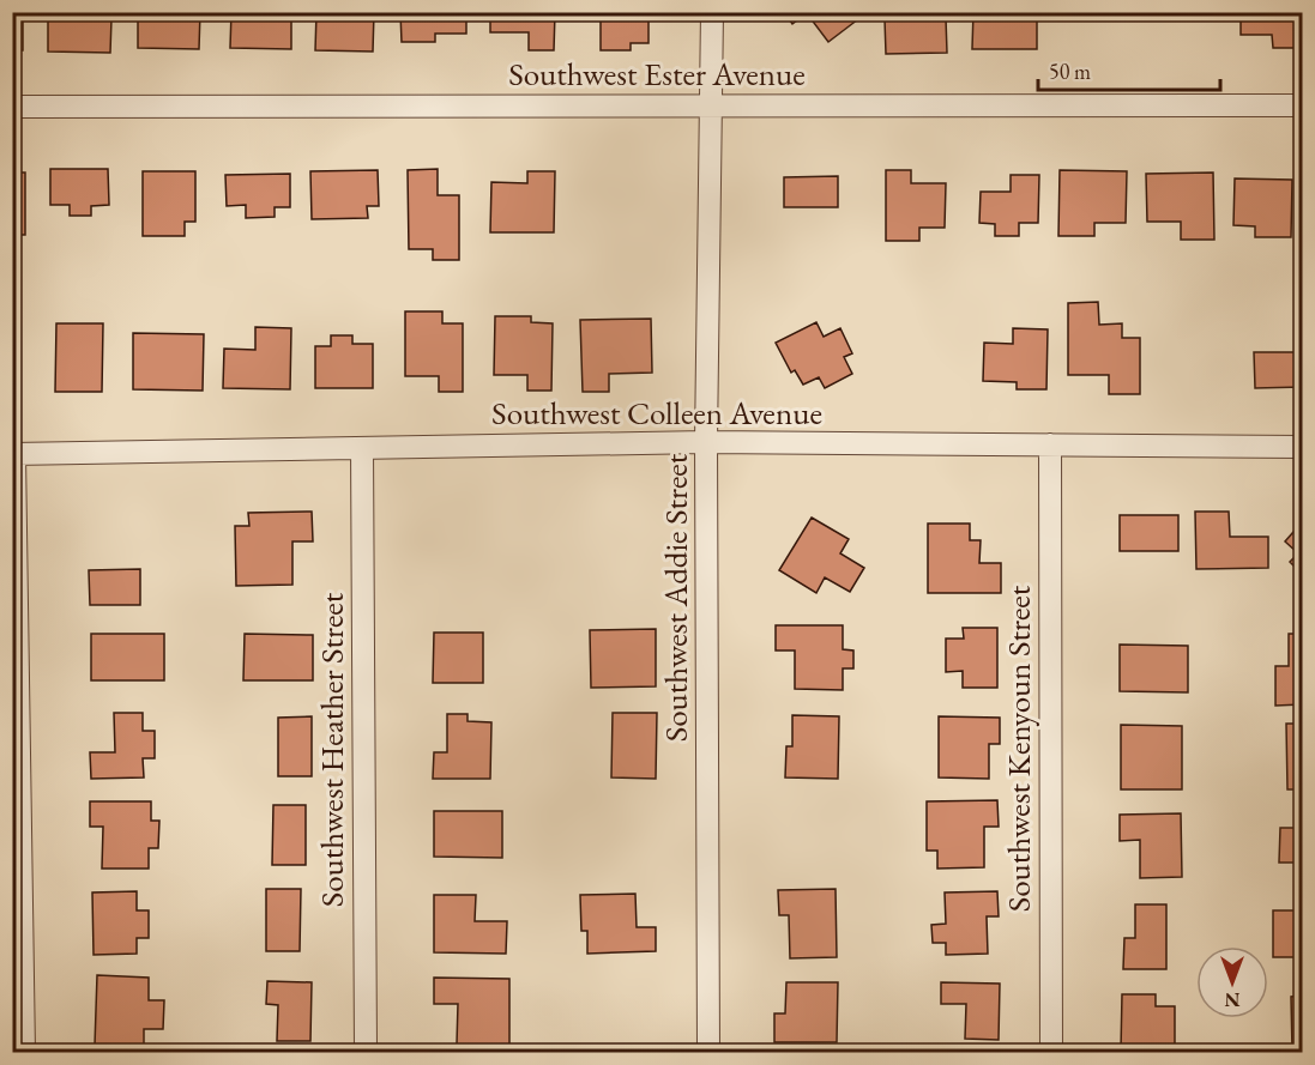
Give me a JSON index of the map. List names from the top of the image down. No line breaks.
{"streets":{"street":["Southwest Ester Avenue","Southwest Colleen Avenue","Southwest Addie Street","Southwest Kenyoun Street","Southwest Heather Street"]},"crossings":[["Southwest Ester Avenue","Southwest Addie Street"],["Southwest Colleen Avenue","Southwest Addie Street"],["Southwest Colleen Avenue","Southwest Kenyoun Street"],["Southwest Colleen Avenue","Southwest Heather Street"]],"scale_bar":"50 m","north":"bottom"}
